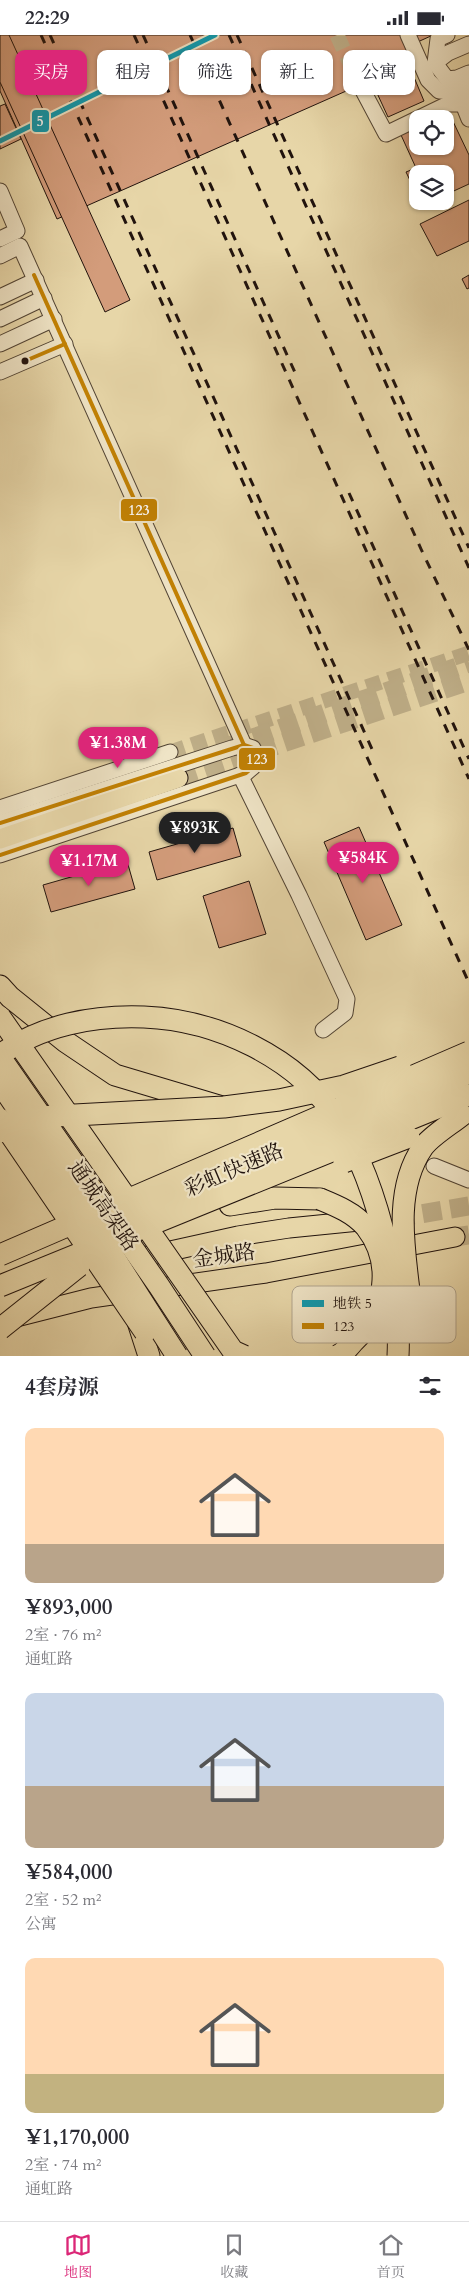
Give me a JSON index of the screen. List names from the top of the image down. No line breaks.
{"streets":{"highway":["彩虹快速路","通城高架路"],"main road":["金城路"]},"crossings":[["彩虹快速路","金城路"]],"lines":["metro line 5","transit line 123"],"legend":["地铁 5","123"],"page":{"status":"22:29","chip":["买房","租房","筛选","新上","公寓"],"price":["¥1.38M","¥893K","¥584K","¥1.17M"],"heading":"4套房源","list":[{"name":"¥893,000","note":"2室 · 76 m² · 通虹路"},{"name":"¥584,000","note":"2室 · 52 m² · 公寓"},{"name":"¥1,170,000","note":"2室 · 74 m² · 通虹路"}],"tabs":["地图","收藏","首页"]}}
